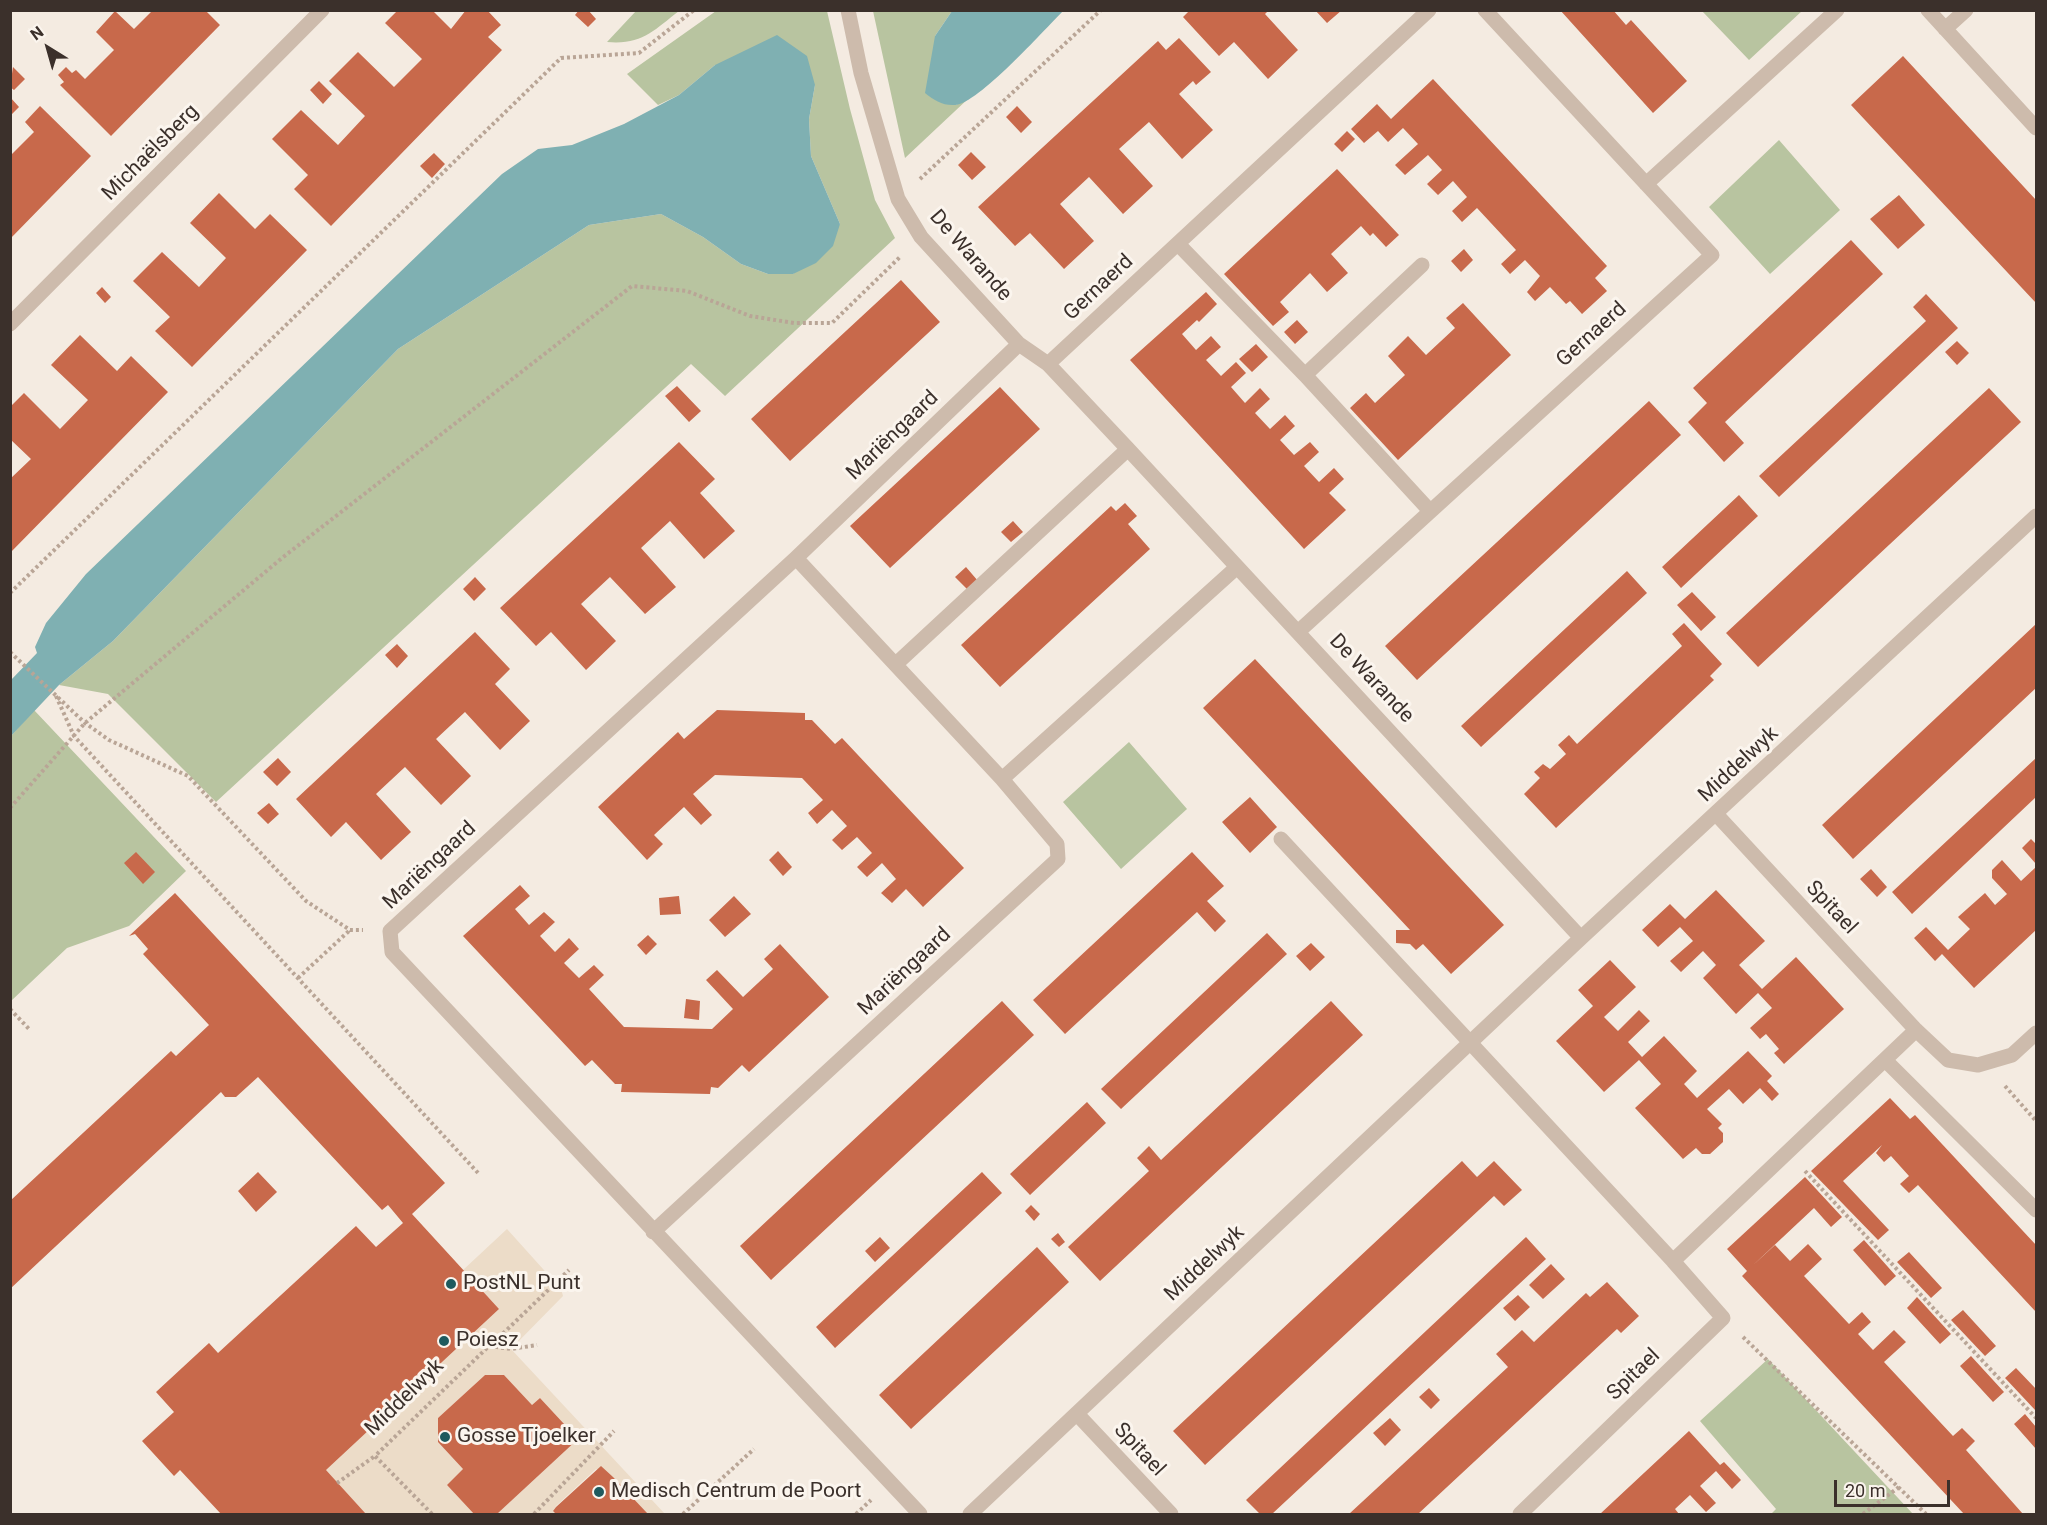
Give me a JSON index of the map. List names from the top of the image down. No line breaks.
{"streets":{"street":["Michaëlsberg","De Warande","Gernaerd","Mariëngaard","Middelwyk","Spitael"]},"crossings":[["De Warande","Gernaerd"],["De Warande","Mariëngaard"],["De Warande","Middelwyk"],["Middelwyk","Spitael"]],"places":["PostNL Punt","Poiesz","Gosse Tjoelker","Medisch Centrum de Poort"],"scale_bar":"20 m","north":"top left"}
